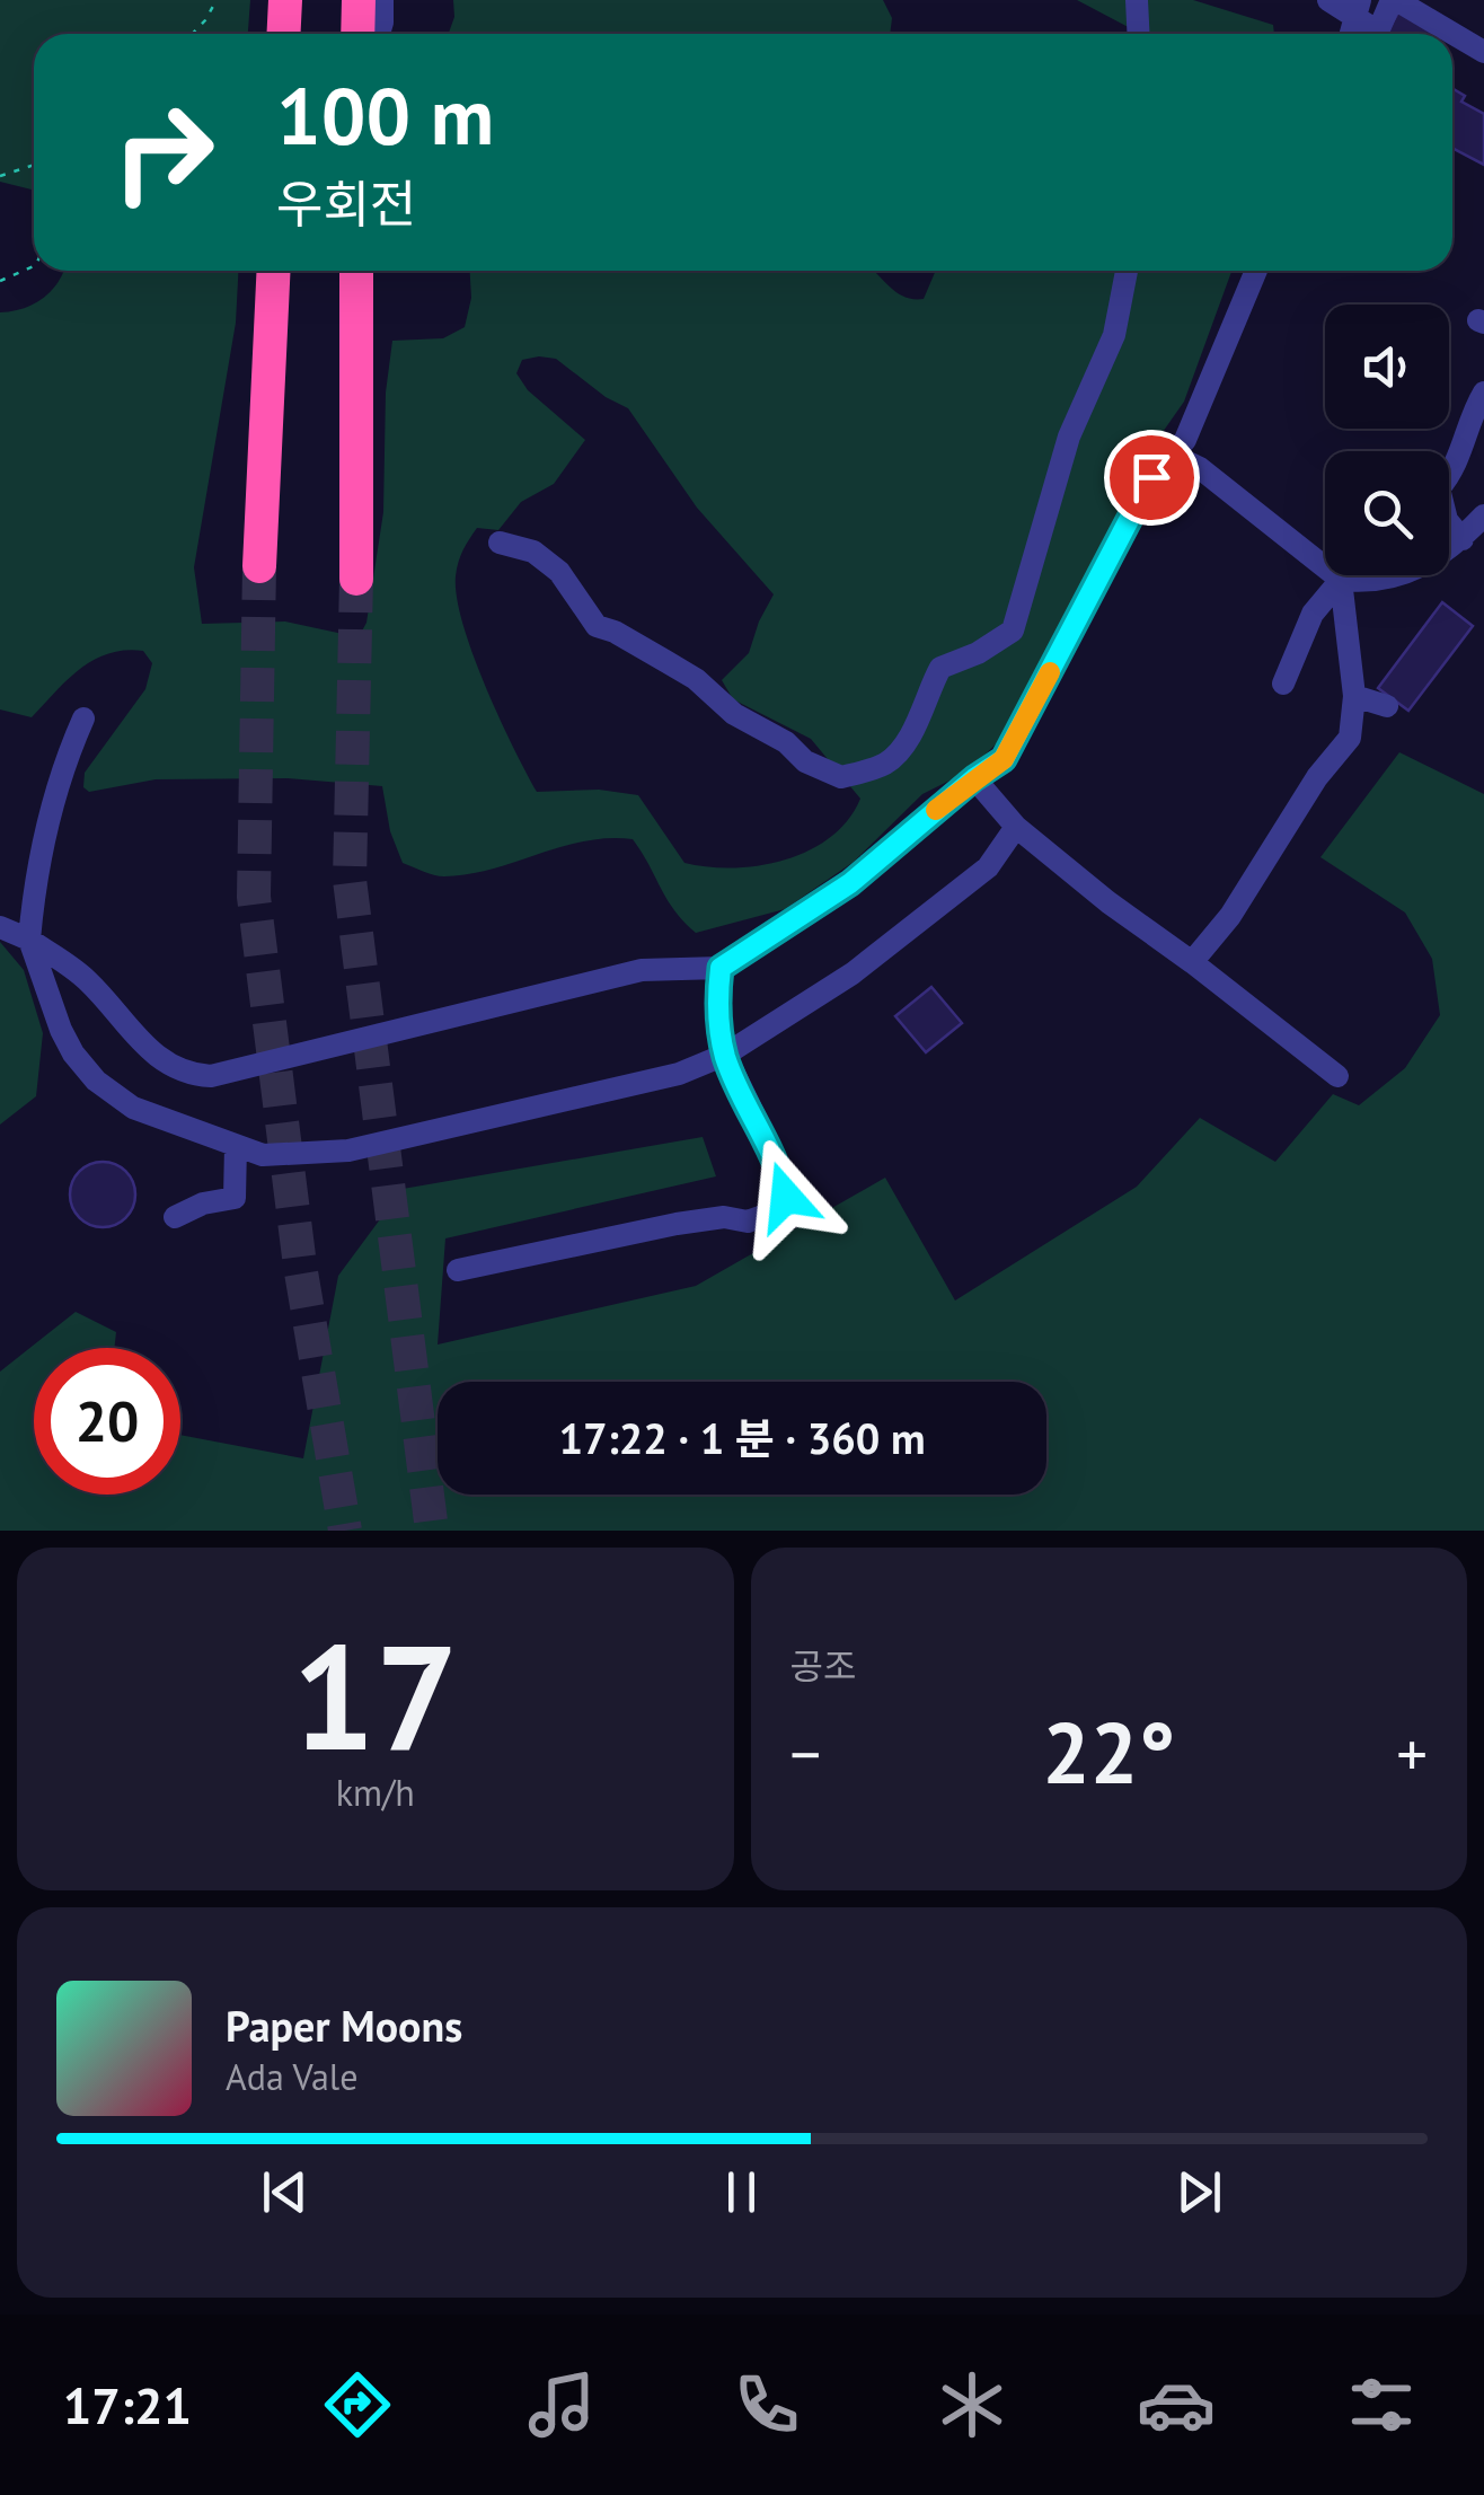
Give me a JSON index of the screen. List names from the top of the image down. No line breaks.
{"page":{"turn":["100 m","우회전"],"limit":"20","trip":"17:22 · 1 분 · 360 m","tile":[["17","km/h"],"공조"],"heat":["−","22°","+"],"song":["Paper Moons","Ada Vale"],"tabs":"17:21"}}
